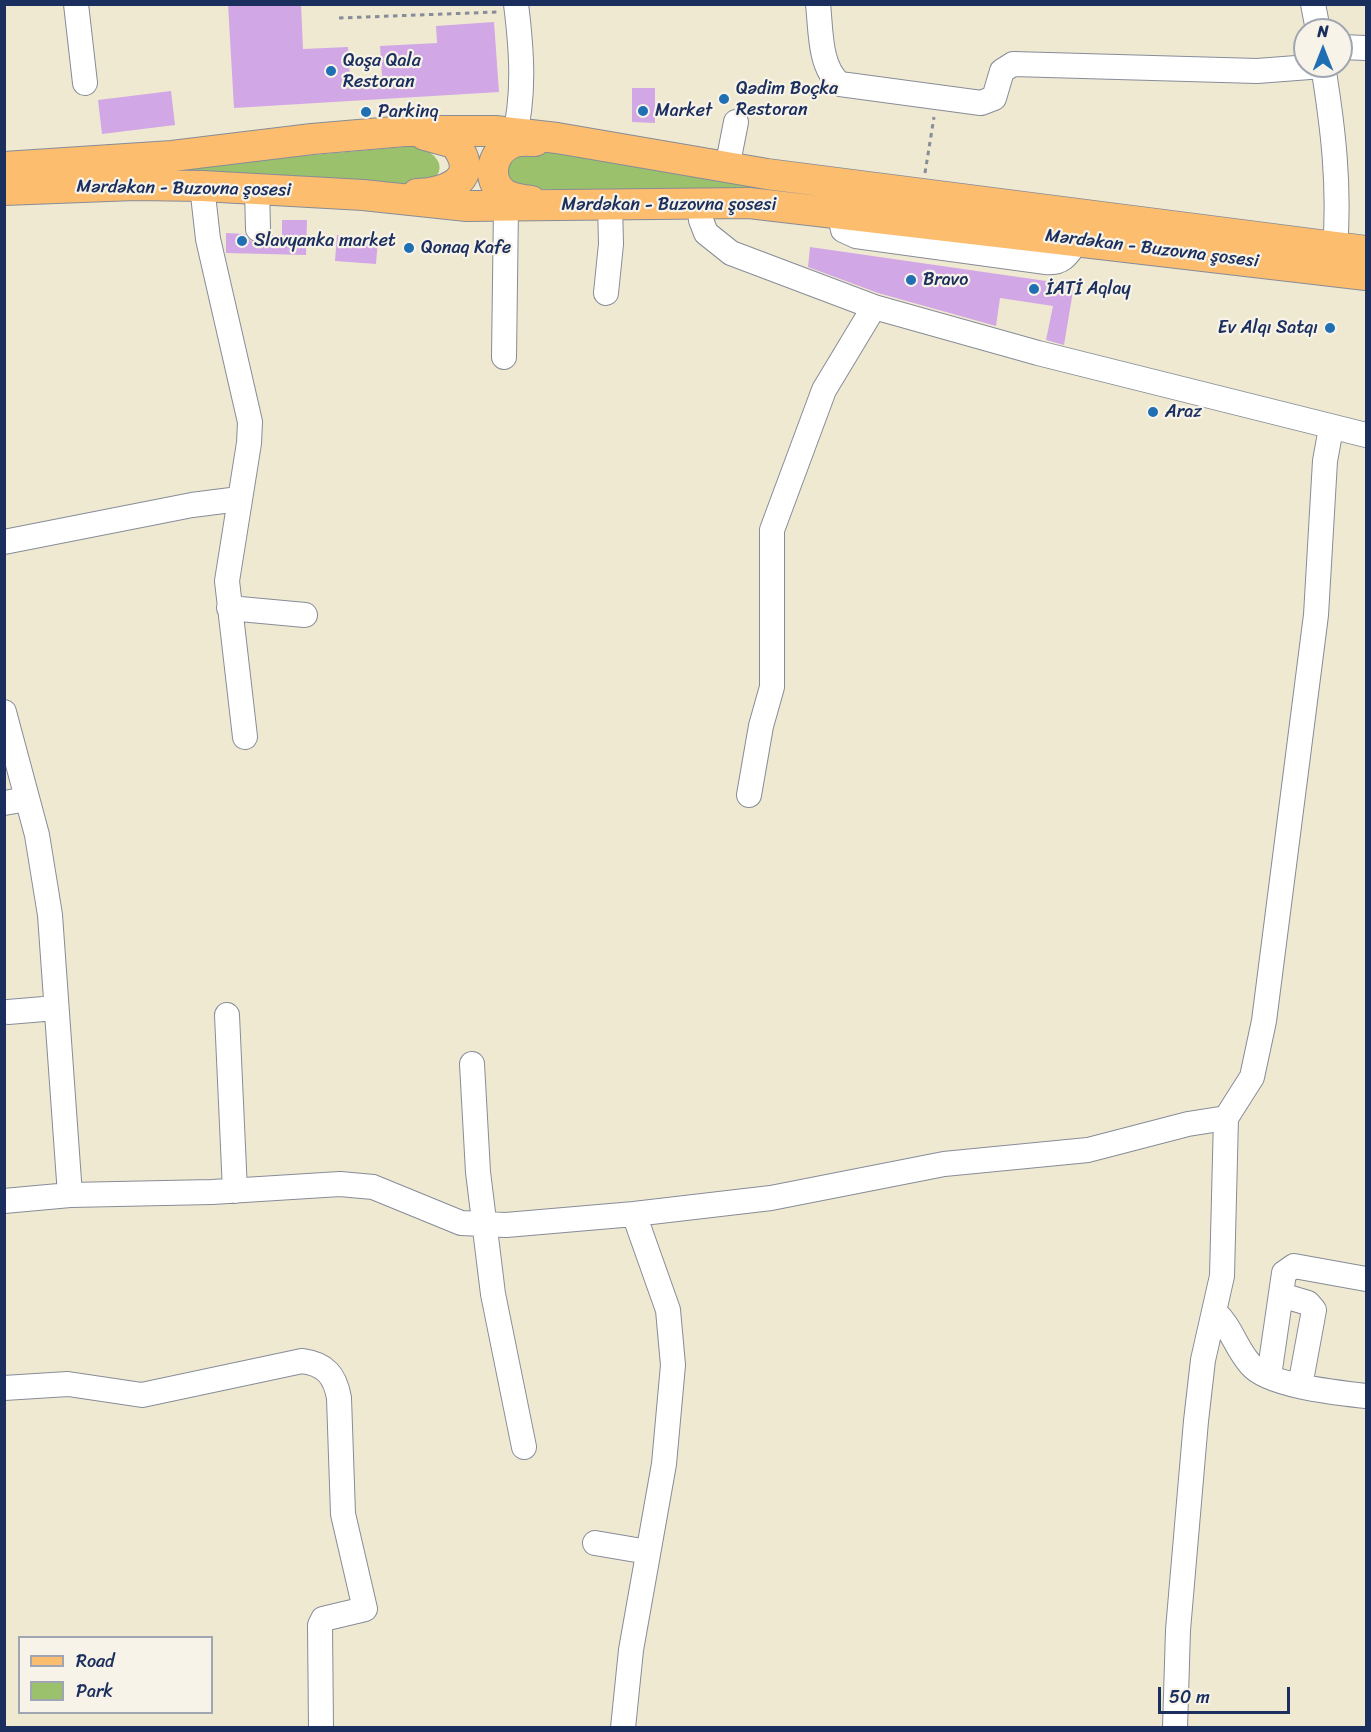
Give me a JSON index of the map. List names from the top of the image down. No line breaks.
{"streets":{"main road":["Mərdəkan - Buzovna şosesi"]},"places":["Qoşa Qala Restoran","Qədim Boçka Restoran","Market","Parkinq","Slavyanka market","Qonaq Kafe","Bravo","İATİ Aqlay","Ev Alqı Satqı","Araz"],"legend":["Road","Park"],"scale_bar":"50 m","north":"top"}
